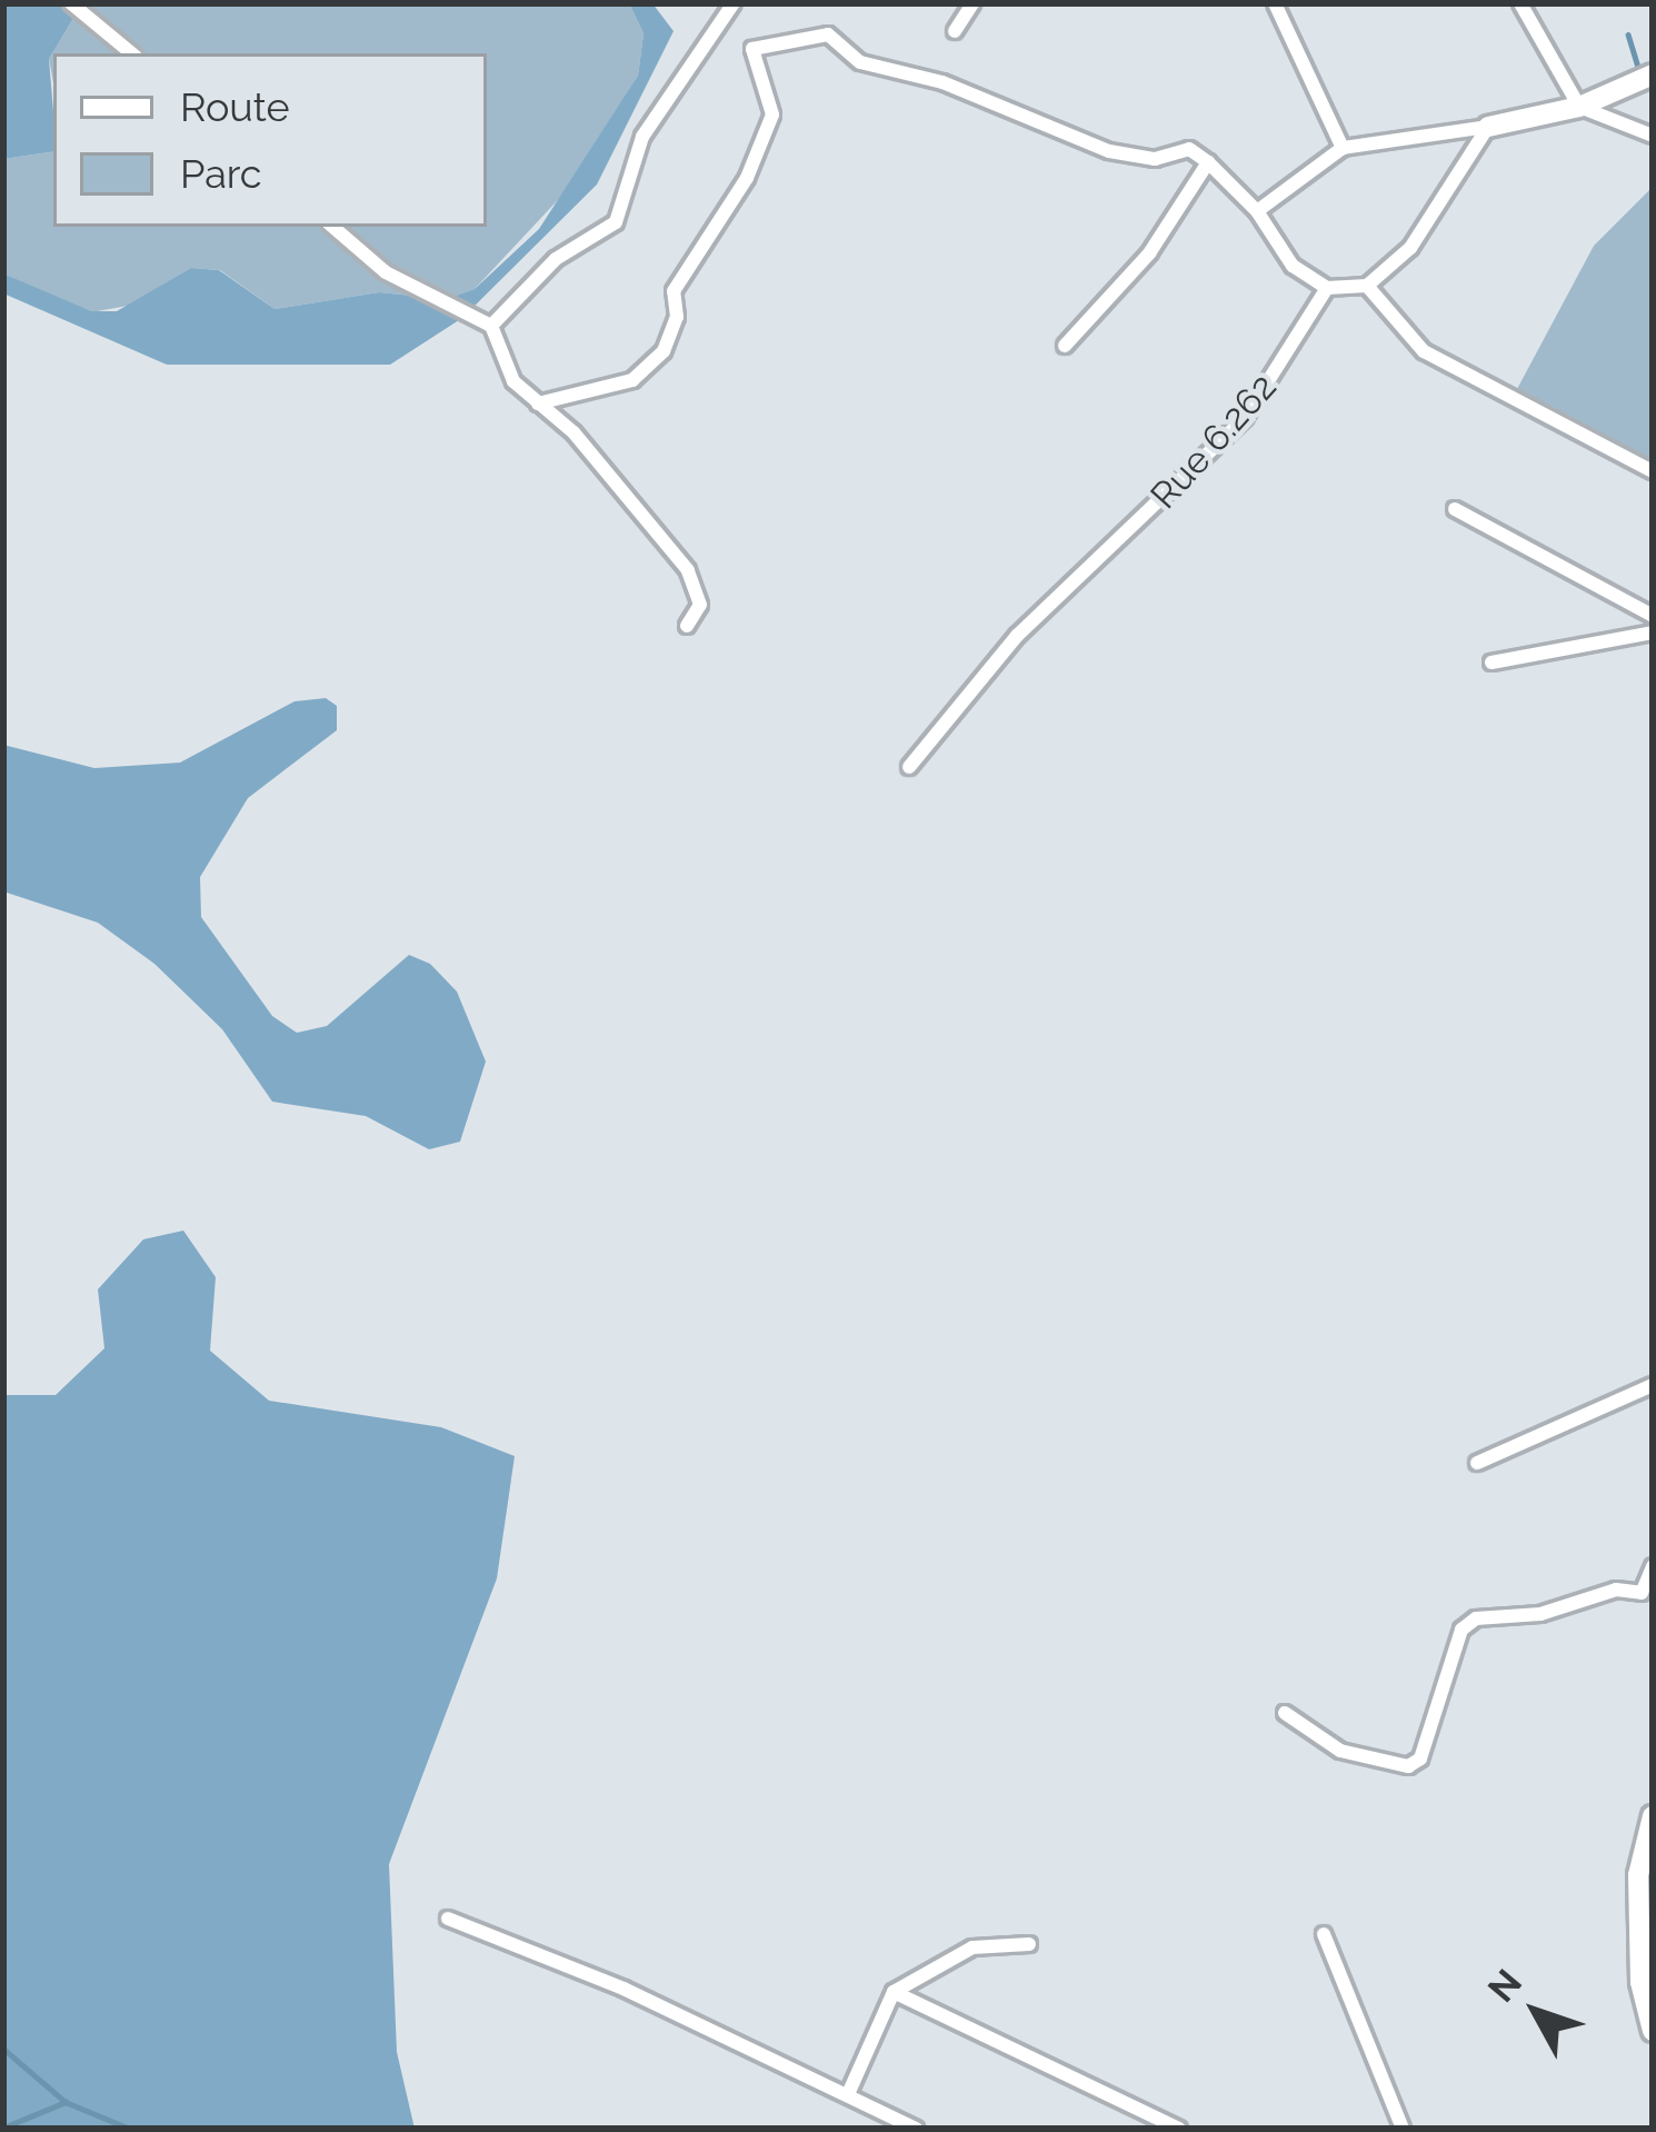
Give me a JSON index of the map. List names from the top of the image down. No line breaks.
{"streets":{"street":["Rue 6.262"]},"legend":["Route","Parc"],"north":"top left"}
